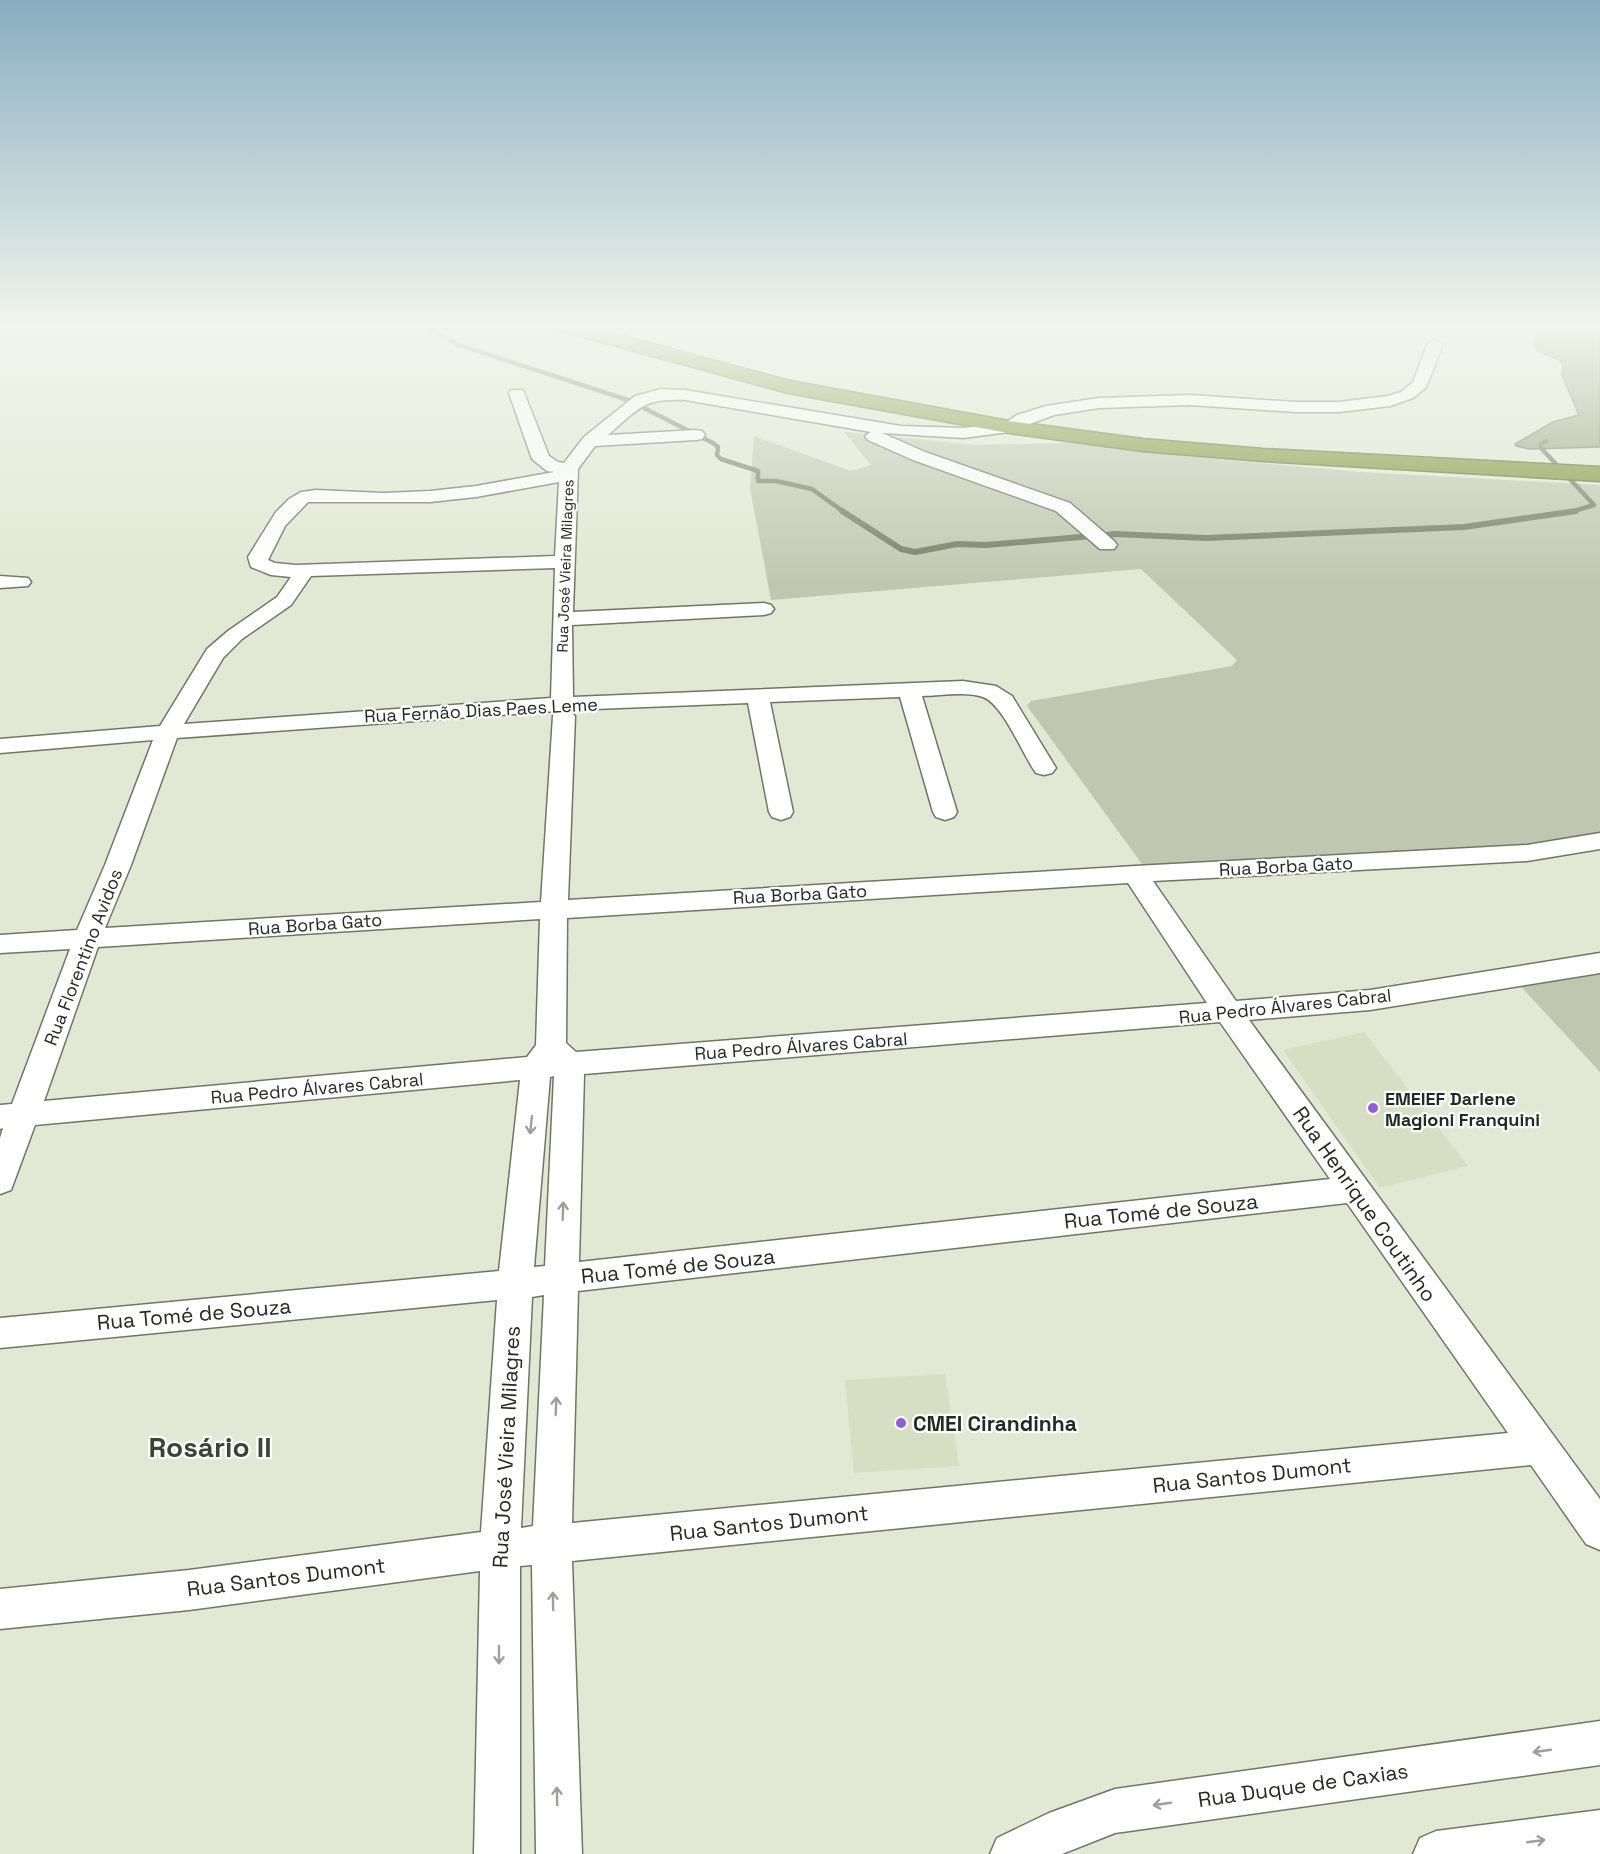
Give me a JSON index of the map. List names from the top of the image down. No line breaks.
{"streets":{"street":["Rua José Vieira Milagres","Rua Borba Gato","Rua Florentino Avidos","Rua Pedro Álvares Cabral","Rua Henrique Coutinho","Rua Tomé de Souza","Rua Santos Dumont","Rua Duque de Caxias"]},"crossings":[["Rua José Vieira Milagres","Rua Borba Gato"],["Rua José Vieira Milagres","Rua Pedro Álvares Cabral"],["Rua José Vieira Milagres","Rua Tomé de Souza"],["Rua José Vieira Milagres","Rua Santos Dumont"],["Rua Borba Gato","Rua Florentino Avidos"],["Rua Borba Gato","Rua Henrique Coutinho"],["Rua Florentino Avidos","Rua Pedro Álvares Cabral"],["Rua Pedro Álvares Cabral","Rua Henrique Coutinho"],["Rua Henrique Coutinho","Rua Tomé de Souza"],["Rua Henrique Coutinho","Rua Santos Dumont"]],"one_way":["Rua Duque de Caxias"],"districts":["Rosário II"],"places":["EMEIEF Darlene Magioni Franquini","CMEI Cirandinha"]}
